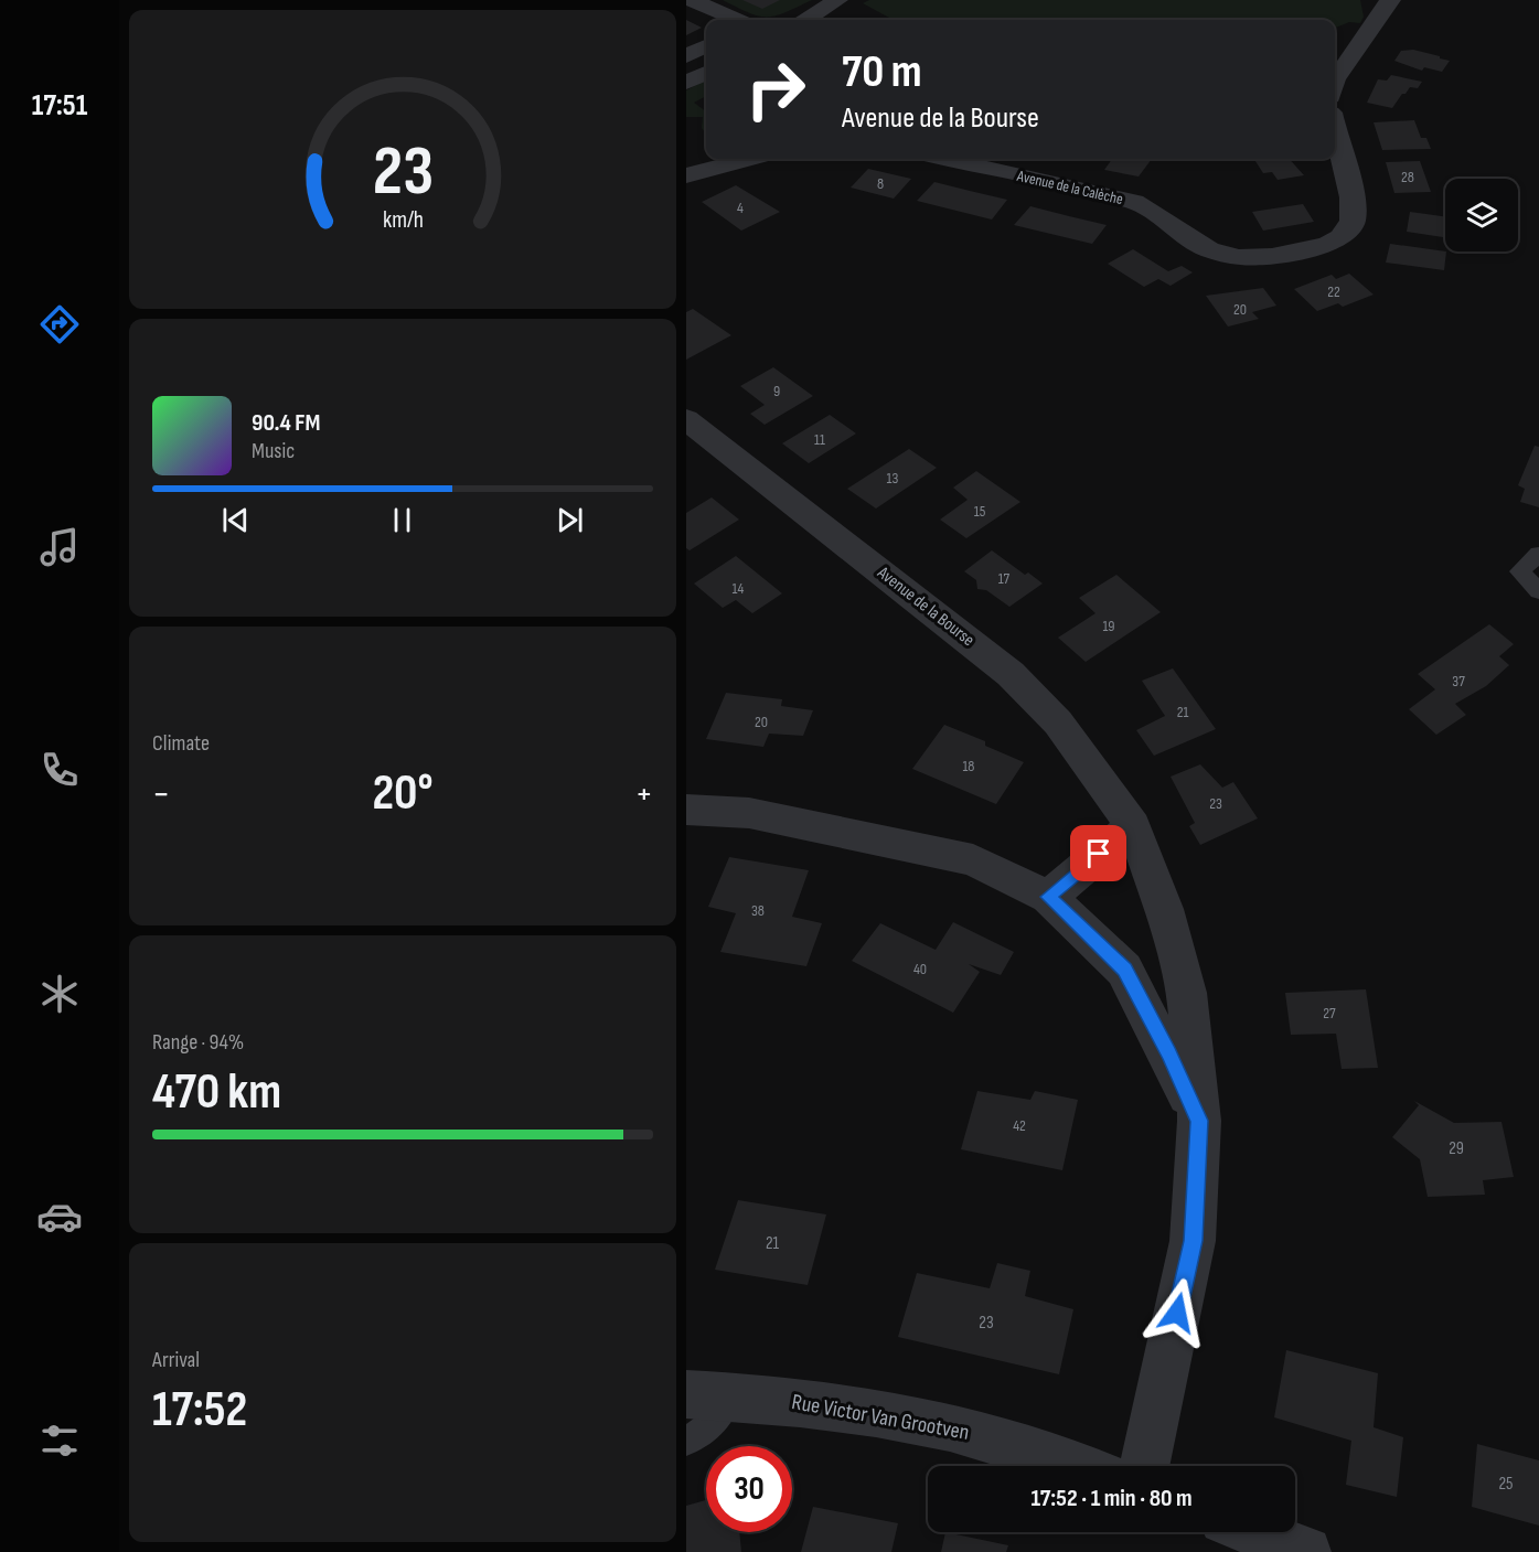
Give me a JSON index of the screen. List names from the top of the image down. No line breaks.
{"streets":{"street":["Avenue de la Calèche","Avenue de la Bourse","Rue Victor Van Grootven"]},"house_numbers":["28","8","4","22","20","9","11","13","15","17","14","19","37","21","20","18","23","38","40","27","42","29","21","23","25"],"page":{"tabs":"17:51","turn":["70 m","Avenue de la Bourse"],"song":["90.4 FM","Music"],"tile":["Climate",["Range · 94%","470 km"],["Arrival","17:52"]],"heat":["−","20°","+"],"limit":"30","trip":"17:52 · 1 min · 80 m","gauge":["23","km/h"]}}
